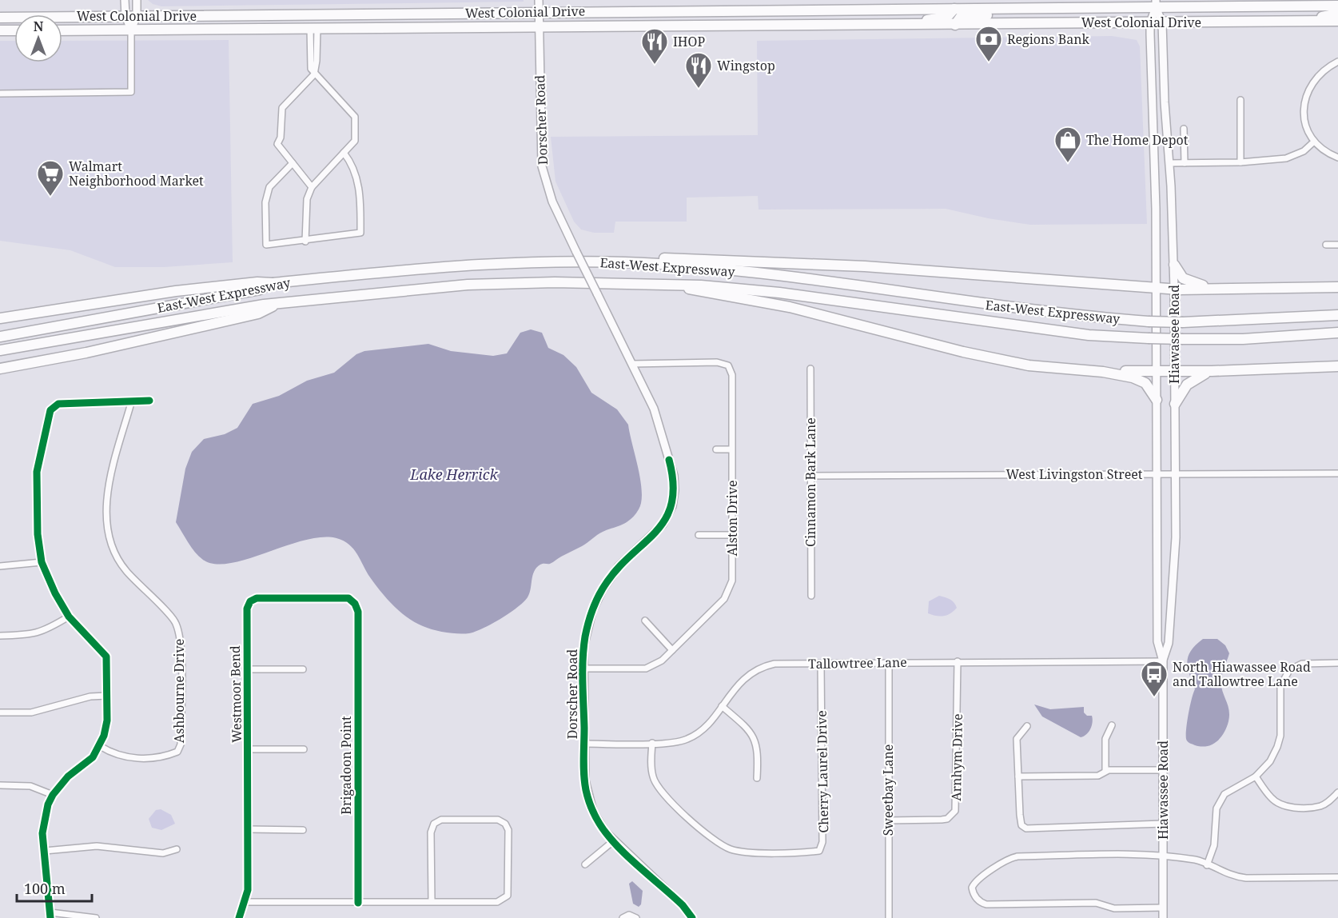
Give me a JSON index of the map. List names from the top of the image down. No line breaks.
{"streets":{"highway":["West Colonial Drive","East-West Expressway"],"main road":["Dorscher Road","Hiawassee Road"],"street":["West Livingston Street","Cinnamon Bark Lane","Alston Drive","Tallowtree Lane","Ashbourne Drive","Westmoor Bend","Arnhym Drive","Brigadoon Point","Cherry Laurel Drive","Sweetbay Lane"]},"crossings":[["West Colonial Drive","Dorscher Road"],["West Colonial Drive","Hiawassee Road"],["Dorscher Road","Alston Drive"],["Dorscher Road","Tallowtree Lane"],["Hiawassee Road","West Livingston Street"],["Hiawassee Road","Tallowtree Lane"],["West Livingston Street","Cinnamon Bark Lane"],["Tallowtree Lane","Arnhym Drive"],["Tallowtree Lane","Cherry Laurel Drive"],["Tallowtree Lane","Sweetbay Lane"],["Westmoor Bend","Brigadoon Point"],["Arnhym Drive","Sweetbay Lane"]],"water":["Lake Herrick"],"places":{"bank":["Regions Bank"],"restaurant":["IHOP","Wingstop"],"shop":["The Home Depot"],"supermarket":["Walmart Neighborhood Market"],"bus stop":["North Hiawassee Road and Tallowtree Lane"]},"scale_bar":"100 m","north":"top"}
